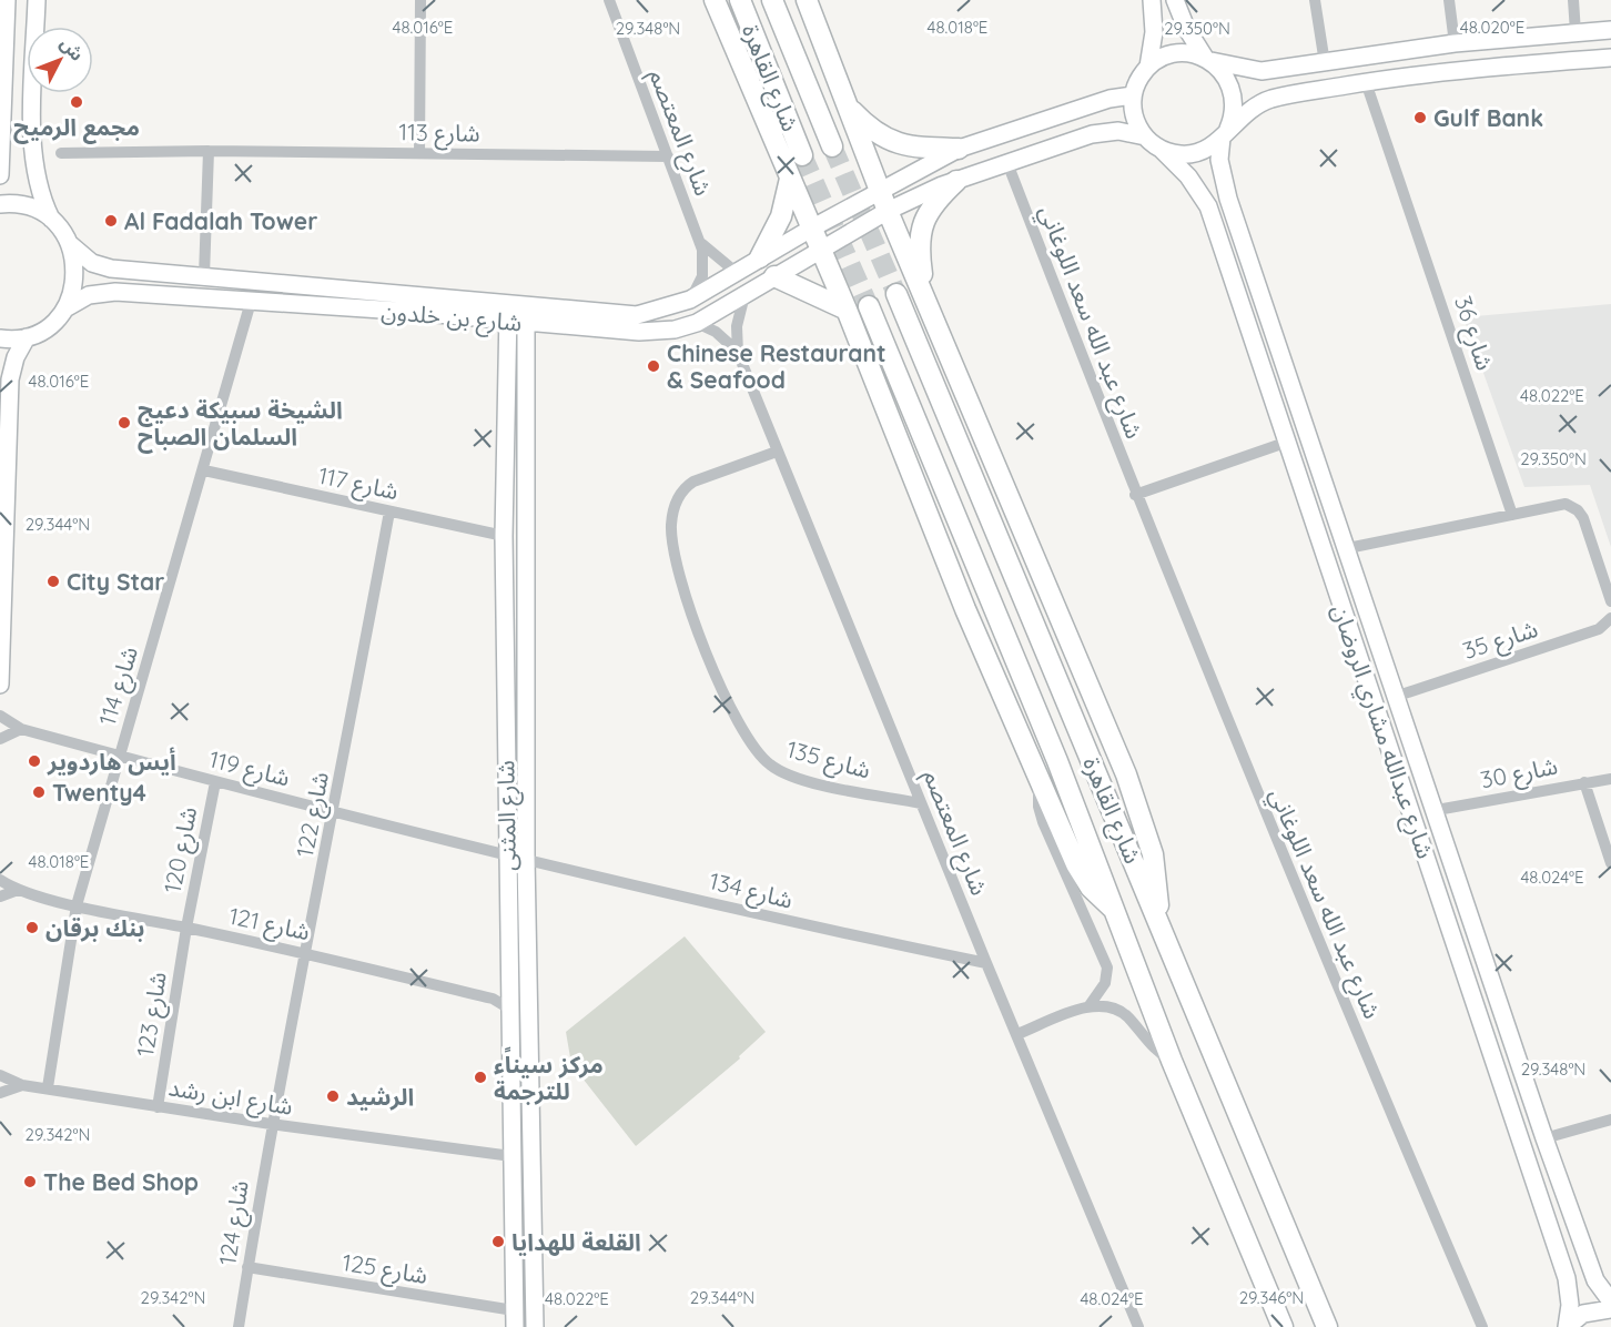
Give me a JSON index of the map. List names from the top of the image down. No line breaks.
{"streets":{"main road":["شارع القاهرة"],"street":["شارع 113","شارع المعتصم","شارع بن خلدون","شارع عبد الله سعد اللوغاني","شارع 36","شارع 117","شارع 35","شارع 114","شارع عبدالله مشاري الروضان","شارع 135","شارع 119","شارع 30","شارع 122","شارع المثنى","شارع 120","شارع 134","شارع 121","شارع 123","شارع ابن رشد","شارع 124","شارع 125"]},"crossings":[["شارع 113","شارع المعتصم"],["شارع المعتصم","شارع بن خلدون"],["شارع المعتصم","شارع 135"],["شارع المعتصم","شارع 134"],["شارع بن خلدون","شارع 114"],["شارع بن خلدون","شارع المثنى"],["شارع 117","شارع 114"],["شارع 117","شارع 122"],["شارع 117","شارع المثنى"],["شارع 35","شارع عبدالله مشاري الروضان"],["شارع 114","شارع 119"],["شارع 114","شارع 121"],["شارع 114","شارع ابن رشد"],["شارع عبدالله مشاري الروضان","شارع 30"],["شارع 119","شارع 122"],["شارع 119","شارع المثنى"],["شارع 119","شارع 120"],["شارع 119","شارع 134"],["شارع 122","شارع 121"],["شارع 122","شارع ابن رشد"],["شارع 122","شارع 124"],["شارع المثنى","شارع 134"],["شارع المثنى","شارع 121"],["شارع المثنى","شارع ابن رشد"],["شارع المثنى","شارع 125"],["شارع 120","شارع 121"],["شارع 120","شارع 123"],["شارع 121","شارع 123"],["شارع 123","شارع ابن رشد"],["شارع ابن رشد","شارع 124"],["شارع 124","شارع 125"]],"places":["مجمع الرميح","Gulf Bank","Al Fadalah Tower","Chinese Restaurant & Seafood","الشيخة سبيكة دعيج السلمان الصباح","City Star","أيس هاردوير","Twenty4","بنك برقان","مركز سيناًء للترجمة","الرشيد","The Bed Shop","القلعة للهدايا"],"north":"top right","coordinates":["48.016°E","48.020°E","48.018°E","29.350°N","29.348°N","48.022°E","29.344°N","48.024°E","29.342°N","29.346°N"]}
